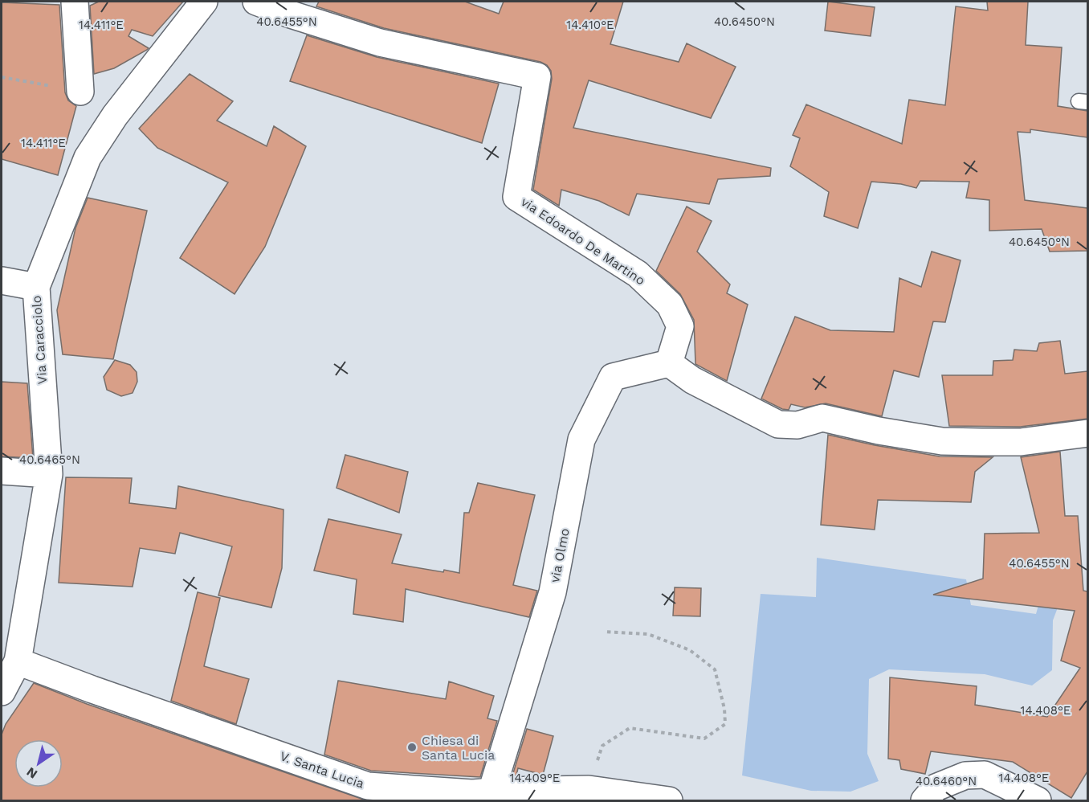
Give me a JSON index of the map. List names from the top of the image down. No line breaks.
{"streets":{"street":["via Edoardo De Martino","Via Caracciolo","via Olmo","V. Santa Lucia"]},"crossings":[["via Edoardo De Martino","via Olmo"],["Via Caracciolo","V. Santa Lucia"],["via Olmo","V. Santa Lucia"]],"places":["Chiesa di Santa Lucia"],"north":"bottom left","coordinates":["40.6455°N","40.6450°N","14.411°E","14.410°E","40.6465°N","14.408°E","14.409°E","40.6460°N"]}
